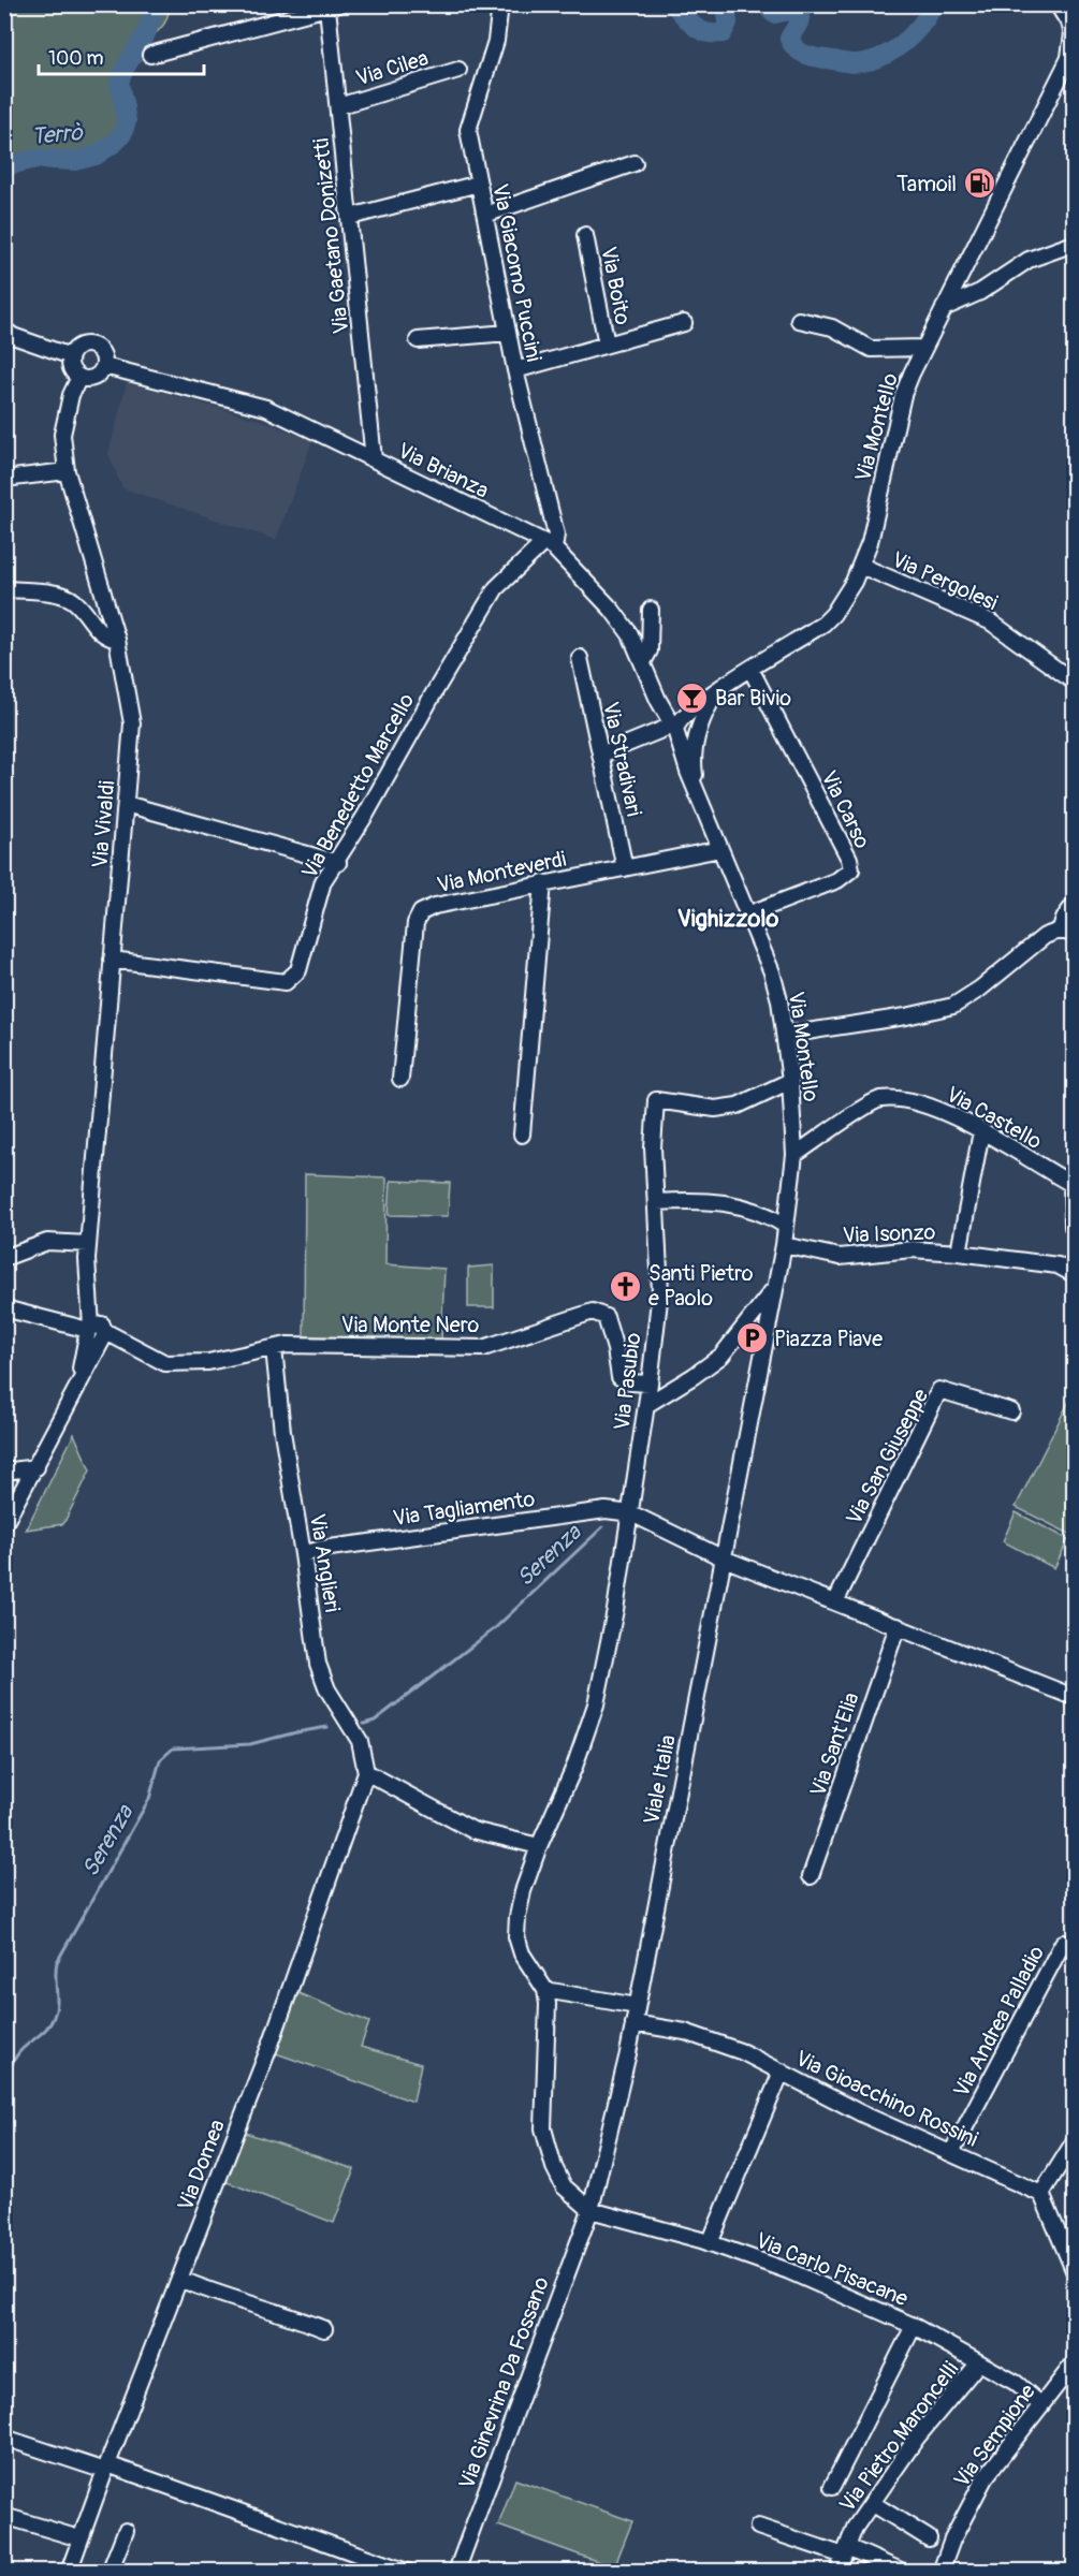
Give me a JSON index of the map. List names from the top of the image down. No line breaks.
{"streets":{"street":["Via Cilea","Via Gaetano Donizetti","Via Giacomo Puccini","Via Boito","Via Montello","Via Brianza","Via Pergolesi","Via Stradivari","Via Benedetto Marcello","Via Carso","Via Vivaldi","Via Monteverdi","Via Castello","Via Isonzo","Via Monte Nero","Via Pasubio","Via San Giuseppe","Via Tagliamento","Via Anglieri","Via Sant'Elia","Viale Italia","Via Andrea Palladio","Via Gioacchino Rossini","Via Domea","Via Carlo Pisacane","Via Ginevrina Da Fossano","Via Sempione","Via Pietro Maroncelli"]},"crossings":[["Via Cilea","Via Gaetano Donizetti"],["Via Gaetano Donizetti","Via Brianza"],["Via Giacomo Puccini","Via Brianza"],["Via Giacomo Puccini","Via Benedetto Marcello"],["Via Montello","Via Brianza"],["Via Montello","Via Pergolesi"],["Via Montello","Via Carso"],["Via Montello","Via Monteverdi"],["Via Montello","Via Castello"],["Via Montello","Via Isonzo"],["Via Montello","Via Pasubio"],["Via Brianza","Via Benedetto Marcello"],["Via Brianza","Via Vivaldi"],["Via Stradivari","Via Monteverdi"],["Via Benedetto Marcello","Via Vivaldi"],["Via Vivaldi","Via Monte Nero"],["Via Castello","Via Isonzo"],["Via Monte Nero","Via Pasubio"],["Via Monte Nero","Via Anglieri"],["Via Pasubio","Via Tagliamento"],["Via Tagliamento","Via Anglieri"],["Via Anglieri","Via Domea"],["Viale Italia","Via Gioacchino Rossini"],["Viale Italia","Via Carlo Pisacane"],["Viale Italia","Via Ginevrina Da Fossano"],["Via Andrea Palladio","Via Gioacchino Rossini"],["Via Carlo Pisacane","Via Ginevrina Da Fossano"],["Via Carlo Pisacane","Via Sempione"],["Via Carlo Pisacane","Via Pietro Maroncelli"]],"districts":["Vighizzolo"],"water":["Terrò","Serenza"],"places":{"fuel station":["Tamoil"],"bar":["Bar Bivio"],"church":["Santi Pietro e Paolo"],"parking":["Piazza Piave"]},"scale_bar":"100 m"}
